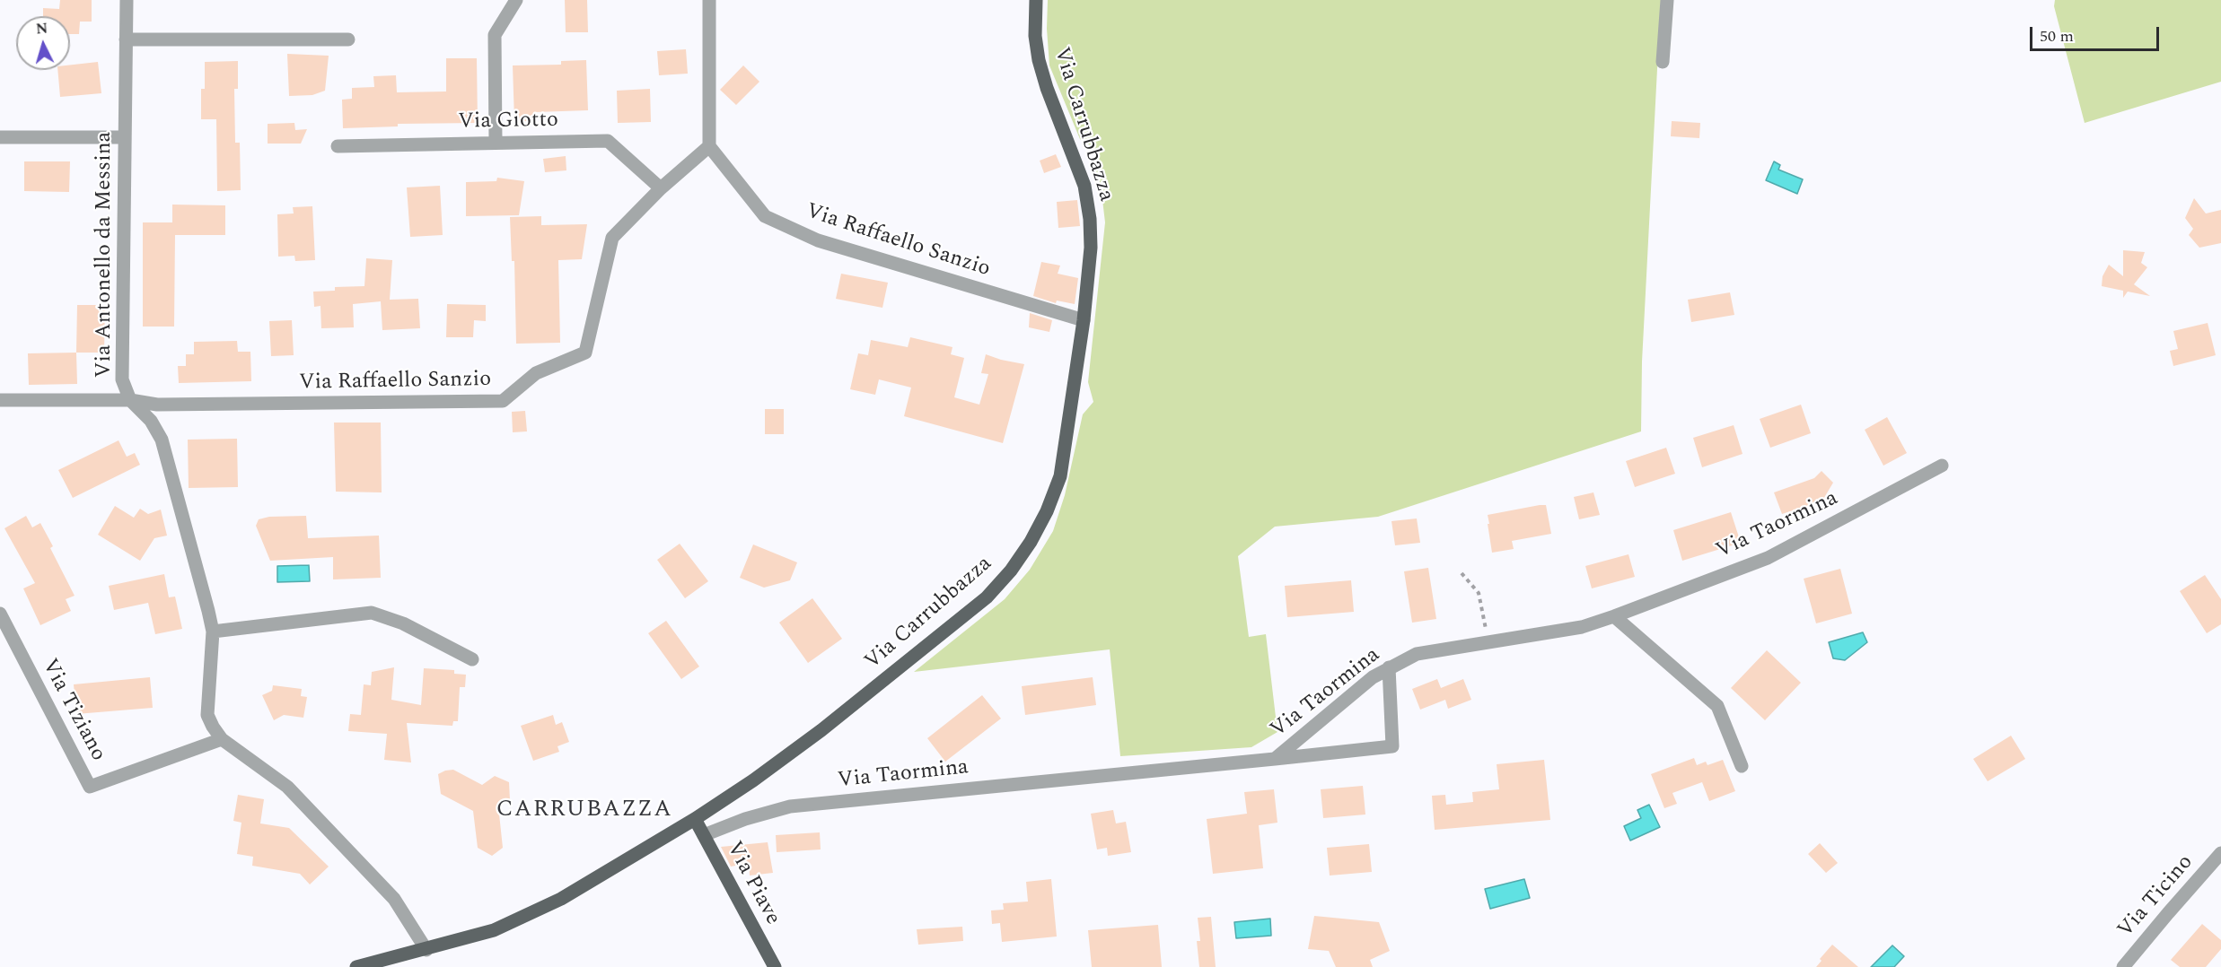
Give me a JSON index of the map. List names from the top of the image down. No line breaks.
{"streets":{"main road":["Via Carrubbazza","Via Piave"],"street":["Via Giotto","Via Raffaello Sanzio","Via Antonello da Messina","Via Taormina","Via Tiziano","Via Ticino"]},"crossings":[["Via Giotto","Via Raffaello Sanzio"],["Via Carrubbazza","Via Raffaello Sanzio"],["Via Carrubbazza","Via Antonello da Messina"],["Via Carrubbazza","Via Piave"],["Via Raffaello Sanzio","Via Antonello da Messina"],["Via Antonello da Messina","Via Tiziano"],["Via Taormina","Via Piave"]],"districts":["CARRUBAZZA"],"scale_bar":"50 m","north":"top"}
